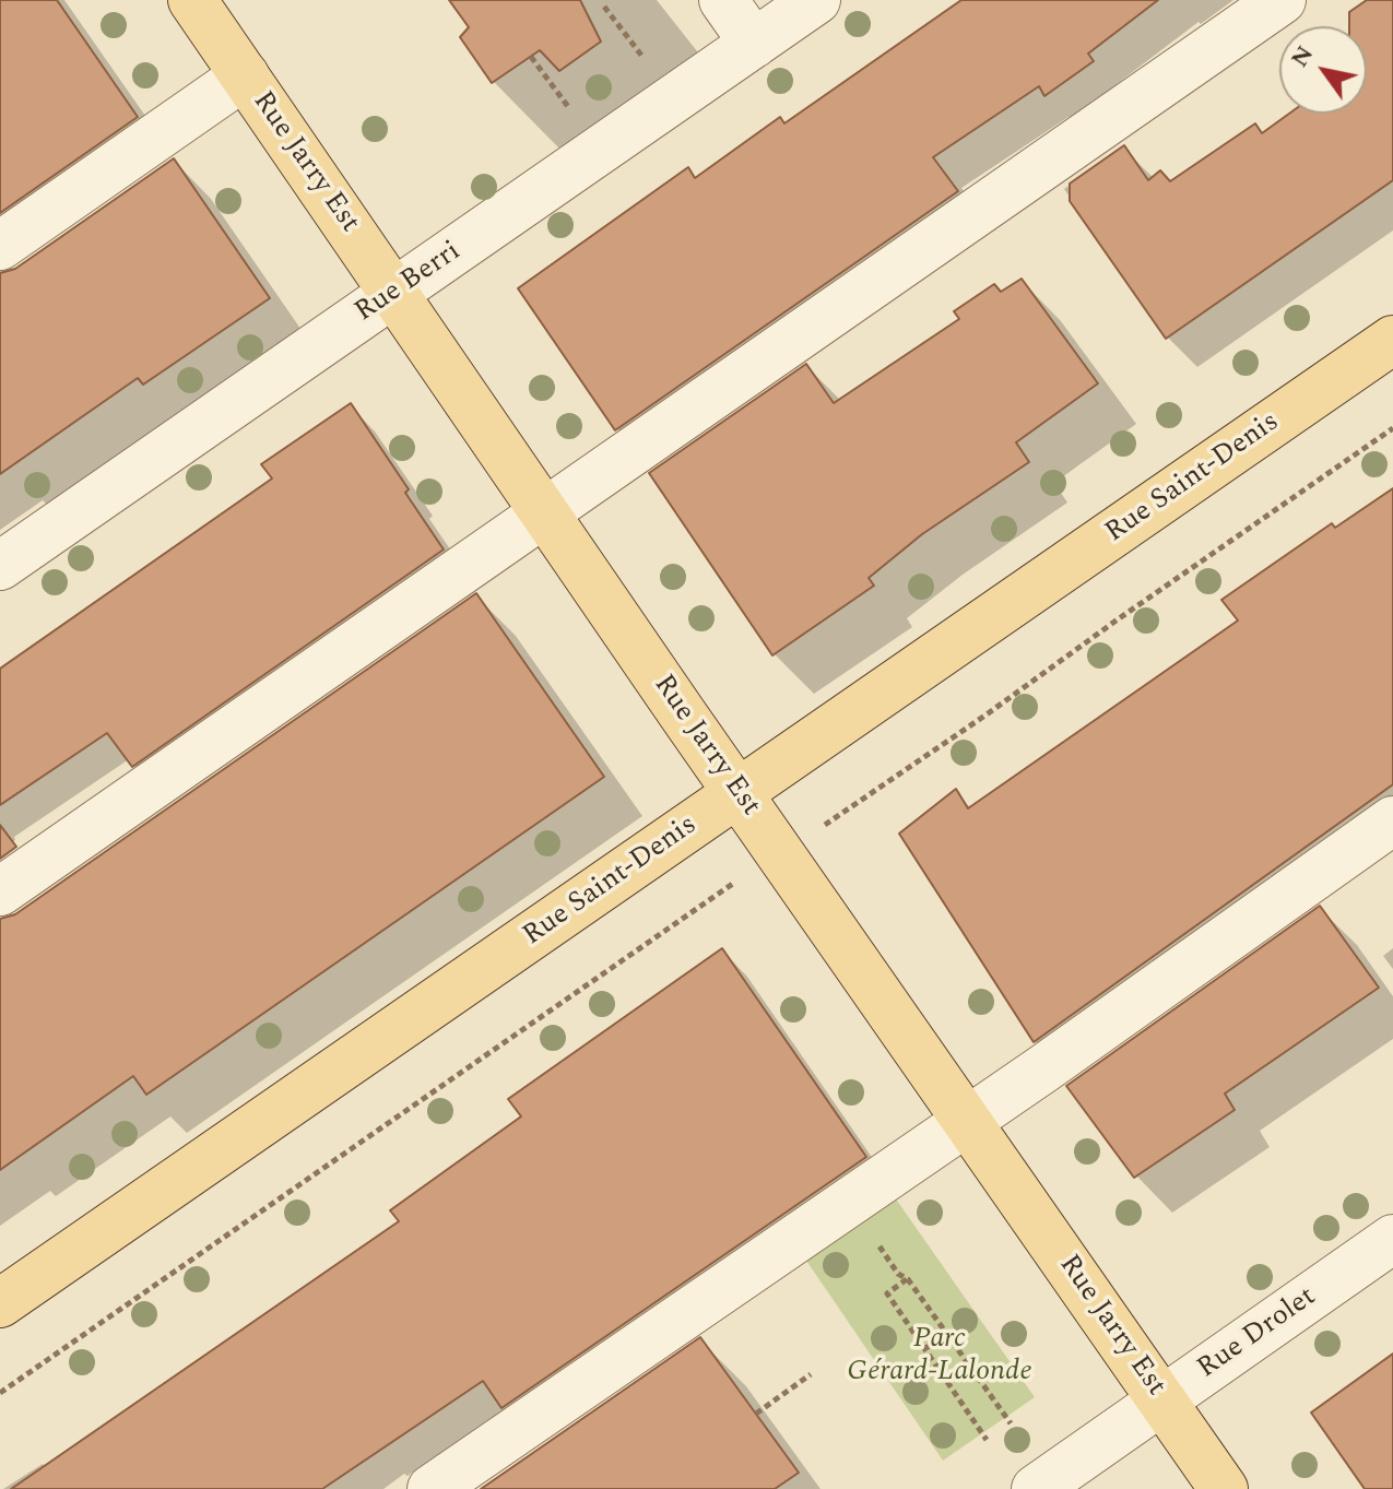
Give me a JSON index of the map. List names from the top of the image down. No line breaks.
{"streets":{"main road":["Rue Jarry Est","Rue Saint-Denis"],"street":["Rue Berri","Rue Drolet"]},"crossings":[["Rue Jarry Est","Rue Berri"],["Rue Jarry Est","Rue Saint-Denis"],["Rue Jarry Est","Rue Drolet"]],"parks":["Parc Gérard-Lalonde"],"north":"top left"}
